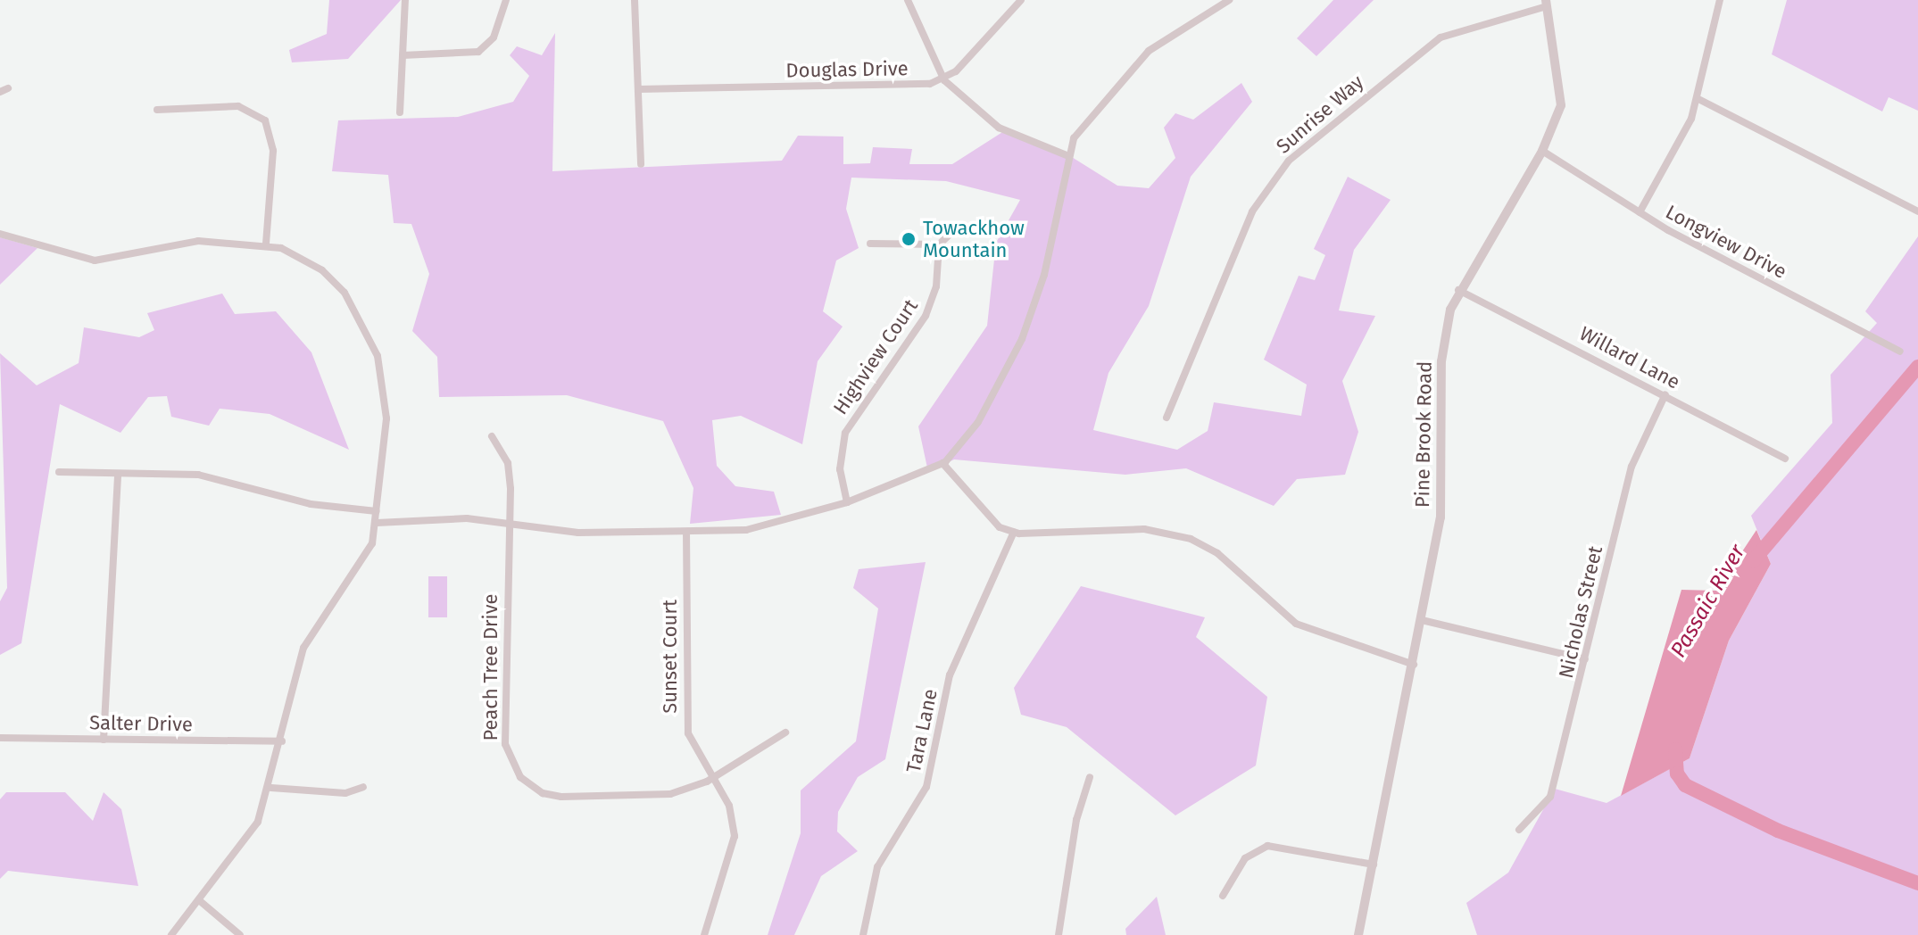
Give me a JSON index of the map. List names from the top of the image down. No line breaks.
{"streets":{"street":["Douglas Drive","Sunrise Way","Longview Drive","Highview Court","Willard Lane","Pine Brook Road","Nicholas Street","Sunset Court","Peach Tree Drive","Salter Drive","Tara Lane"]},"crossings":[["Sunrise Way","Pine Brook Road"],["Longview Drive","Pine Brook Road"],["Willard Lane","Pine Brook Road"],["Willard Lane","Nicholas Street"],["Sunset Court","Peach Tree Drive"]],"water":["Passaic River"],"places":["Towackhow Mountain"]}
